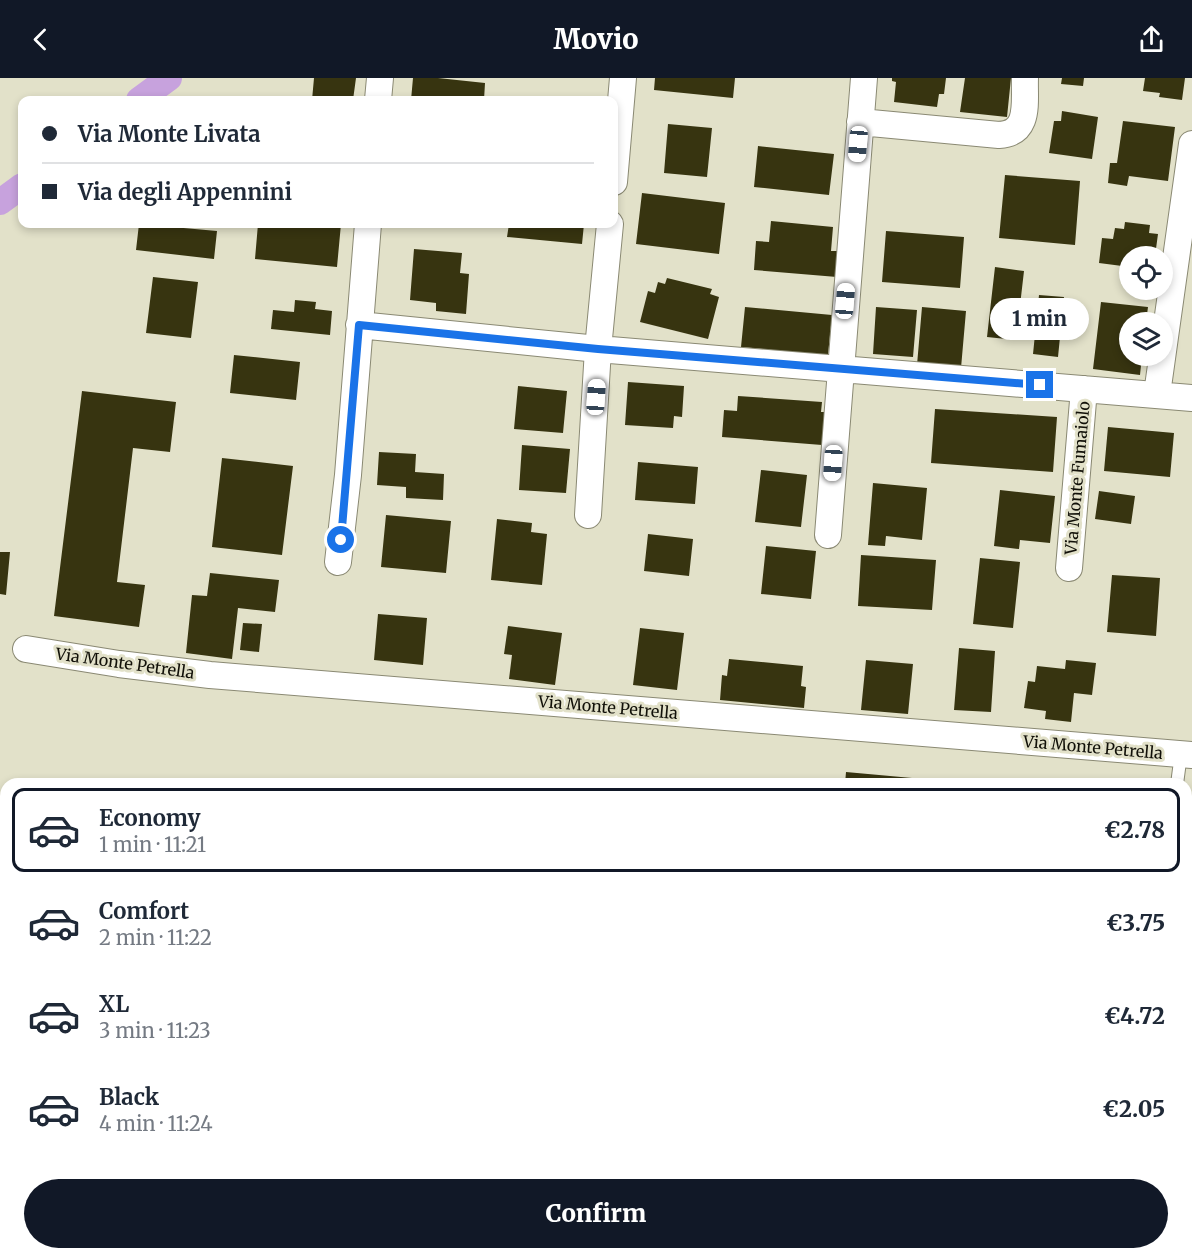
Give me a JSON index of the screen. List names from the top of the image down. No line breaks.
{"streets":{"street":["Via Monte Fumaiolo","Via Monte Petrella"]},"page":{"header":"Movio","banner":["Via Monte Livata","Via degli Appennini"],"bubble":"1 min","list":[{"name":"Economy","note":"1 min · 11:21","value":"€2.78"},{"name":"Comfort","note":"2 min · 11:22","value":"€3.75"},{"name":"XL","note":"3 min · 11:23","value":"€4.72"},{"name":"Black","note":"4 min · 11:24","value":"€2.05"}],"buttons":"Confirm"}}
